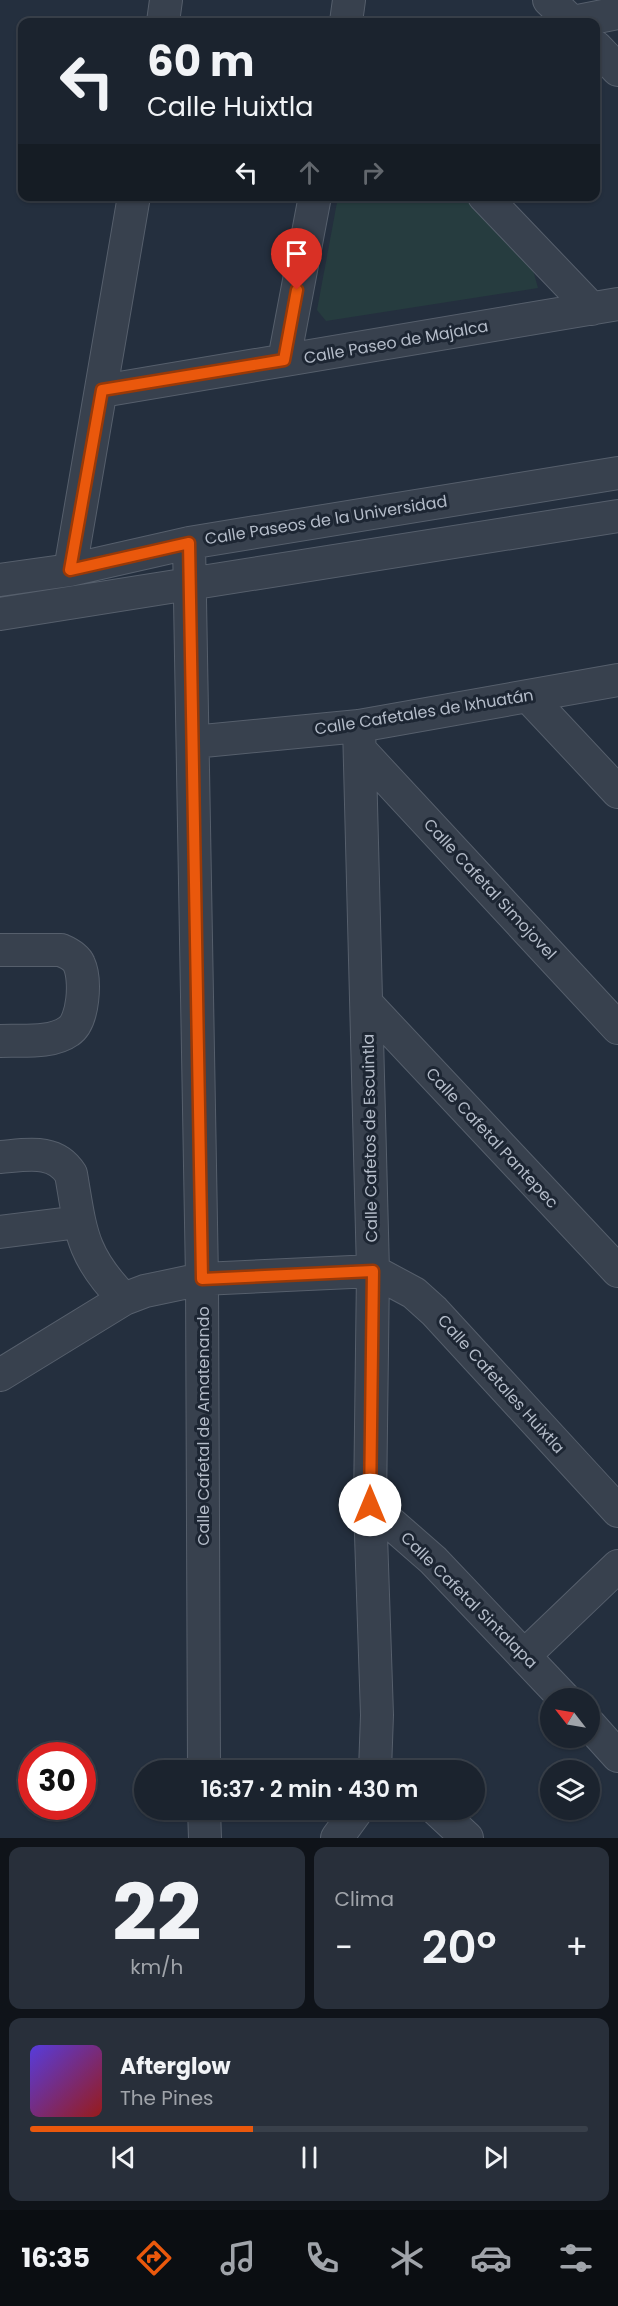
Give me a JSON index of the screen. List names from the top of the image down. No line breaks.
{"streets":{"street":["Calle Paseo de Majalca","Calle Paseos de la Universidad","Calle Cafetales de Ixhuatán","Calle Cafetal Simojovel","Calle Cafetos de Escuintla","Calle Cafetal Pantepec","Calle Cafetales Huixtla","Calle Cafetal de Amatenando","Calle Cafetal Sintalapa"]},"crossings":[["Calle Paseos de la Universidad","Calle Cafetal de Amatenando"],["Calle Cafetales de Ixhuatán","Calle Cafetal Simojovel"],["Calle Cafetales de Ixhuatán","Calle Cafetos de Escuintla"],["Calle Cafetales de Ixhuatán","Calle Cafetal de Amatenando"],["Calle Cafetal Simojovel","Calle Cafetos de Escuintla"],["Calle Cafetos de Escuintla","Calle Cafetal Pantepec"],["Calle Cafetos de Escuintla","Calle Cafetales Huixtla"],["Calle Cafetos de Escuintla","Calle Cafetal Sintalapa"]],"north":"top left","page":{"turn":["60 m","Calle Huixtla"],"limit":"30","trip":"16:37 · 2 min · 430 m","tile":[["22","km/h"],"Clima"],"heat":["−","20°","+"],"song":["Afterglow","The Pines"],"tabs":"16:35"}}
